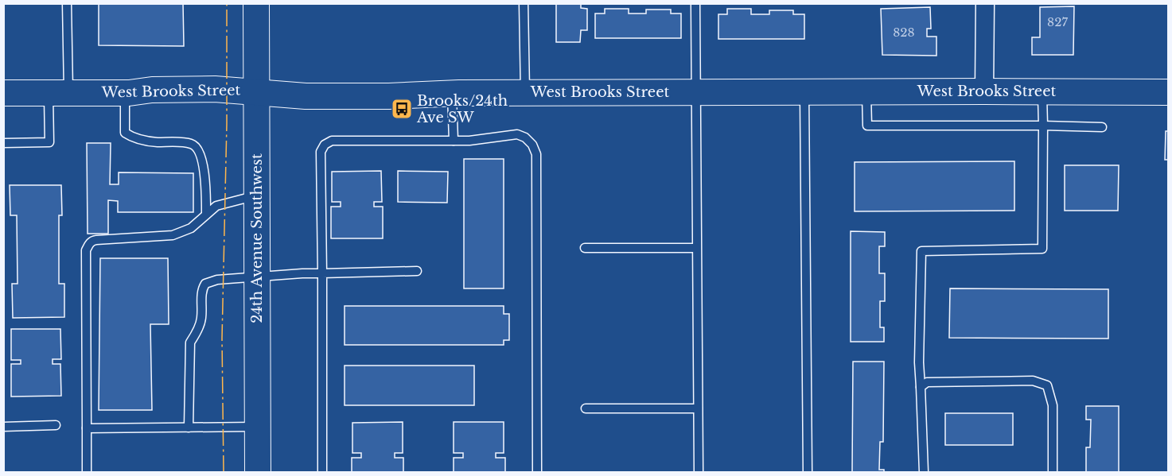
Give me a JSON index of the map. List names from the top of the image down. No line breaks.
{"streets":{"street":["West Brooks Street","24th Avenue Southwest"]},"crossings":[["West Brooks Street","24th Avenue Southwest"]],"places":{"bus stop":["Brooks/24th Ave SW"]},"house_numbers":["827","828"]}
